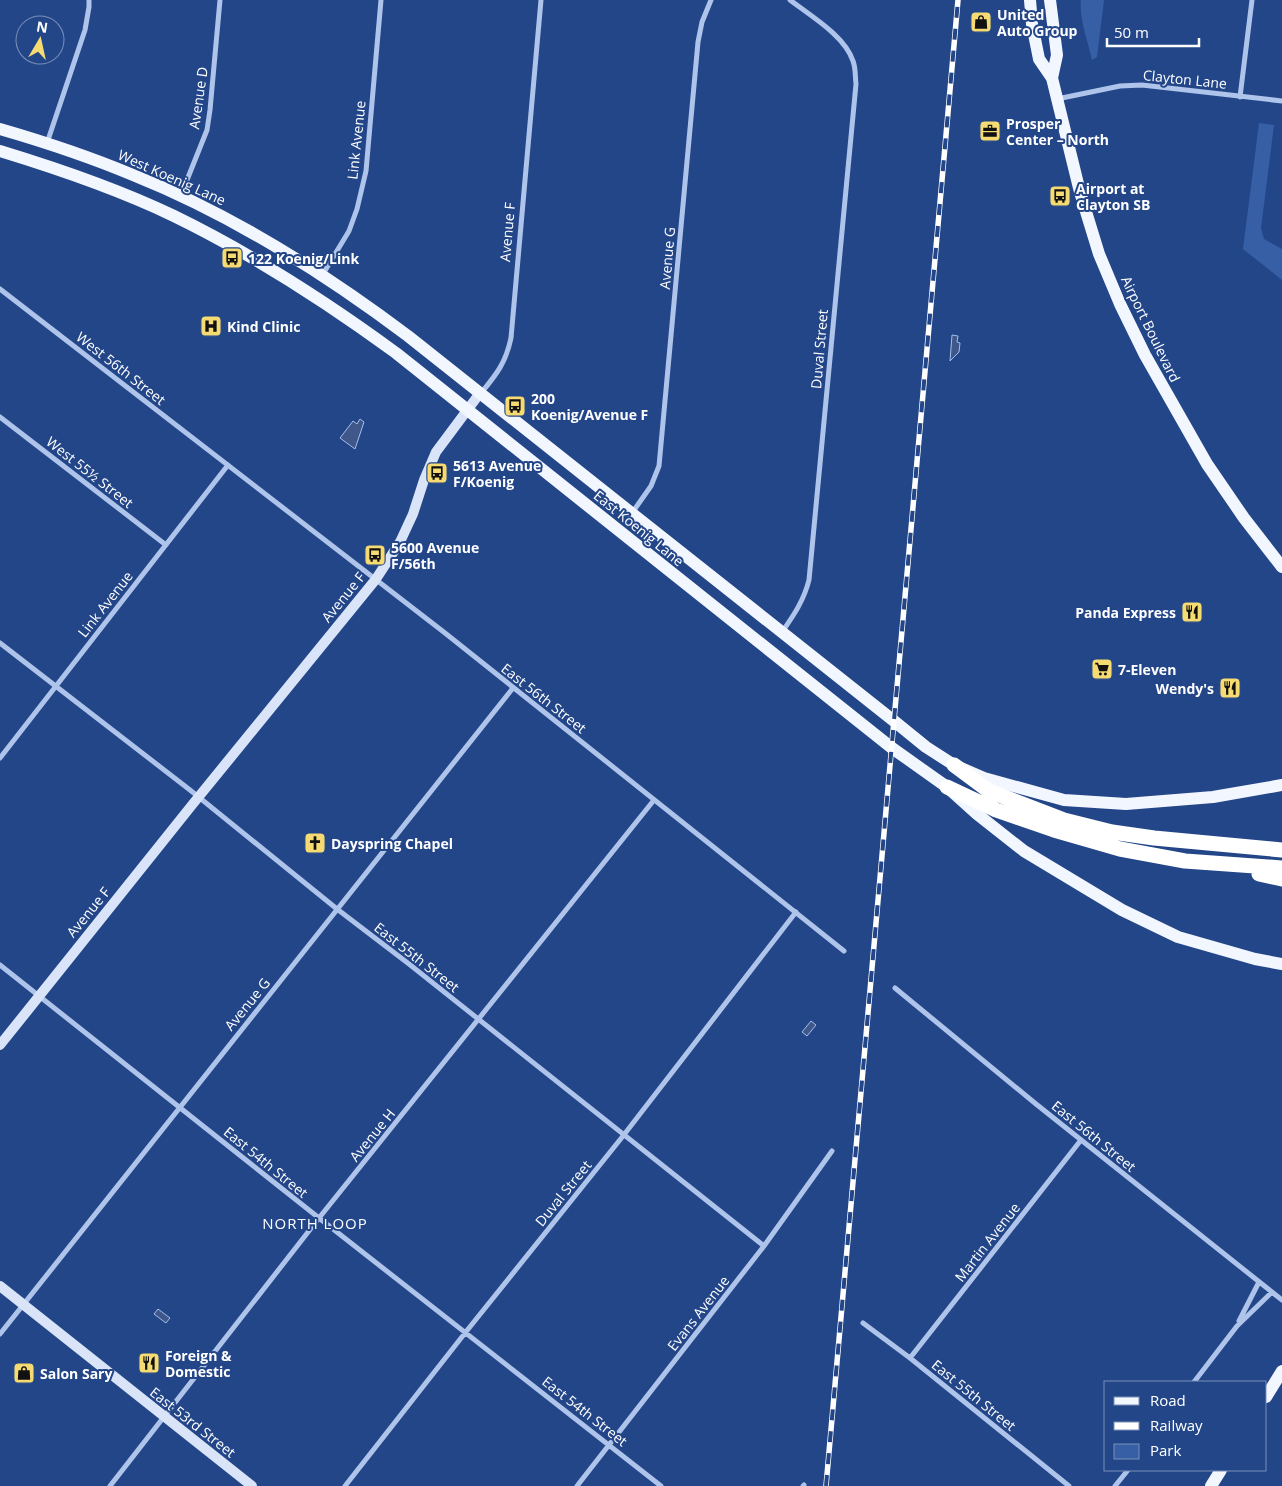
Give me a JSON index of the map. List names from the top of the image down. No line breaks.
{"streets":{"main road":["West Koenig Lane","Airport Boulevard","East Koenig Lane"],"street":["Clayton Lane","Avenue D","Link Avenue","Avenue F","Avenue G","Duval Street","West 56th Street","West 55½ Street","East 56th Street","East 55th Street","Avenue H","East 54th Street","Martin Avenue","Evans Avenue","East 53rd Street"]},"crossings":[["Clayton Lane","Airport Boulevard"],["Avenue D","West Koenig Lane"],["Link Avenue","West Koenig Lane"],["Link Avenue","West 56th Street"],["Link Avenue","West 55½ Street"],["Link Avenue","East Koenig Lane"],["Link Avenue","East 56th Street"],["Link Avenue","East 55th Street"],["West Koenig Lane","East Koenig Lane"],["Avenue F","East Koenig Lane"],["Avenue F","East 56th Street"],["Avenue F","East 55th Street"],["Avenue F","East 54th Street"],["Avenue G","East Koenig Lane"],["Avenue G","East 56th Street"],["Avenue G","East 55th Street"],["Avenue G","East 54th Street"],["Avenue G","East 53rd Street"],["Duval Street","East Koenig Lane"],["Duval Street","East 56th Street"],["Duval Street","East 55th Street"],["Duval Street","East 54th Street"],["West 56th Street","East 56th Street"],["East 56th Street","Avenue H"],["East 56th Street","Martin Avenue"],["East 55th Street","Avenue H"],["East 55th Street","Martin Avenue"],["East 55th Street","Evans Avenue"],["Avenue H","East 54th Street"],["Avenue H","East 53rd Street"],["East 54th Street","Evans Avenue"]],"districts":["NORTH LOOP"],"places":{"shop":["United Auto Group","Salon Sary"],"office":["Prosper Center – North"],"bus stop":["Airport at Clayton SB","122 Koenig/Link","200 Koenig/Avenue F","5613 Avenue F/Koenig","5600 Avenue F/56th"],"hospital":["Kind Clinic"],"restaurant":["Panda Express","Wendy's","Foreign & Domestic"],"supermarket":["7-Eleven"],"church":["Dayspring Chapel"]},"legend":["Road","Railway","Park"],"scale_bar":"50 m","north":"top"}
